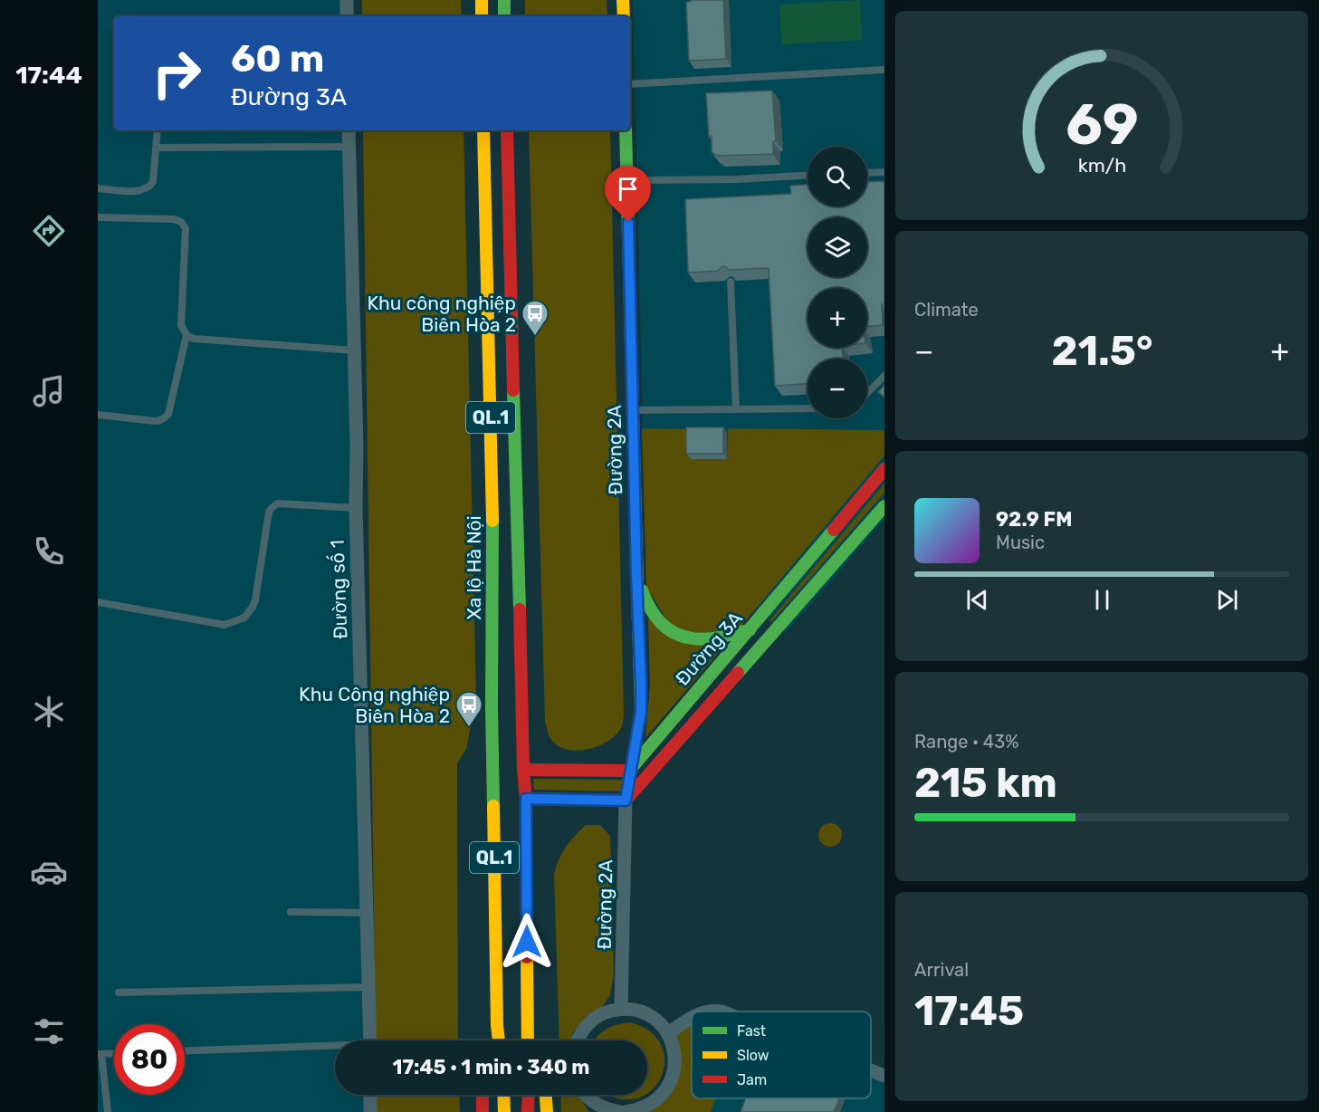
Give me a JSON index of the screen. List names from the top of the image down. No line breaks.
{"streets":{"main road":["QL.1","Đường 2A","Xa lộ Hà Nội","Đường 3A"],"street":["Đường số 1"]},"crossings":[["Đường 2A","Đường 3A"]],"places":{"bus stop":["Khu công nghiệp Biên Hòa 2","Khu Công nghiệp Biên Hòa 2"]},"legend":["Fast","Slow","Jam"],"page":{"tabs":"17:44","turn":["60 m","Đường 3A"],"map_buttons":["+","−"],"tile":["Climate",["Range · 43%","215 km"],["Arrival","17:45"]],"heat":["−","21.5°","+"],"song":["92.9 FM","Music"],"limit":"80","trip":"17:45 · 1 min · 340 m","gauge":["69","km/h"]}}
